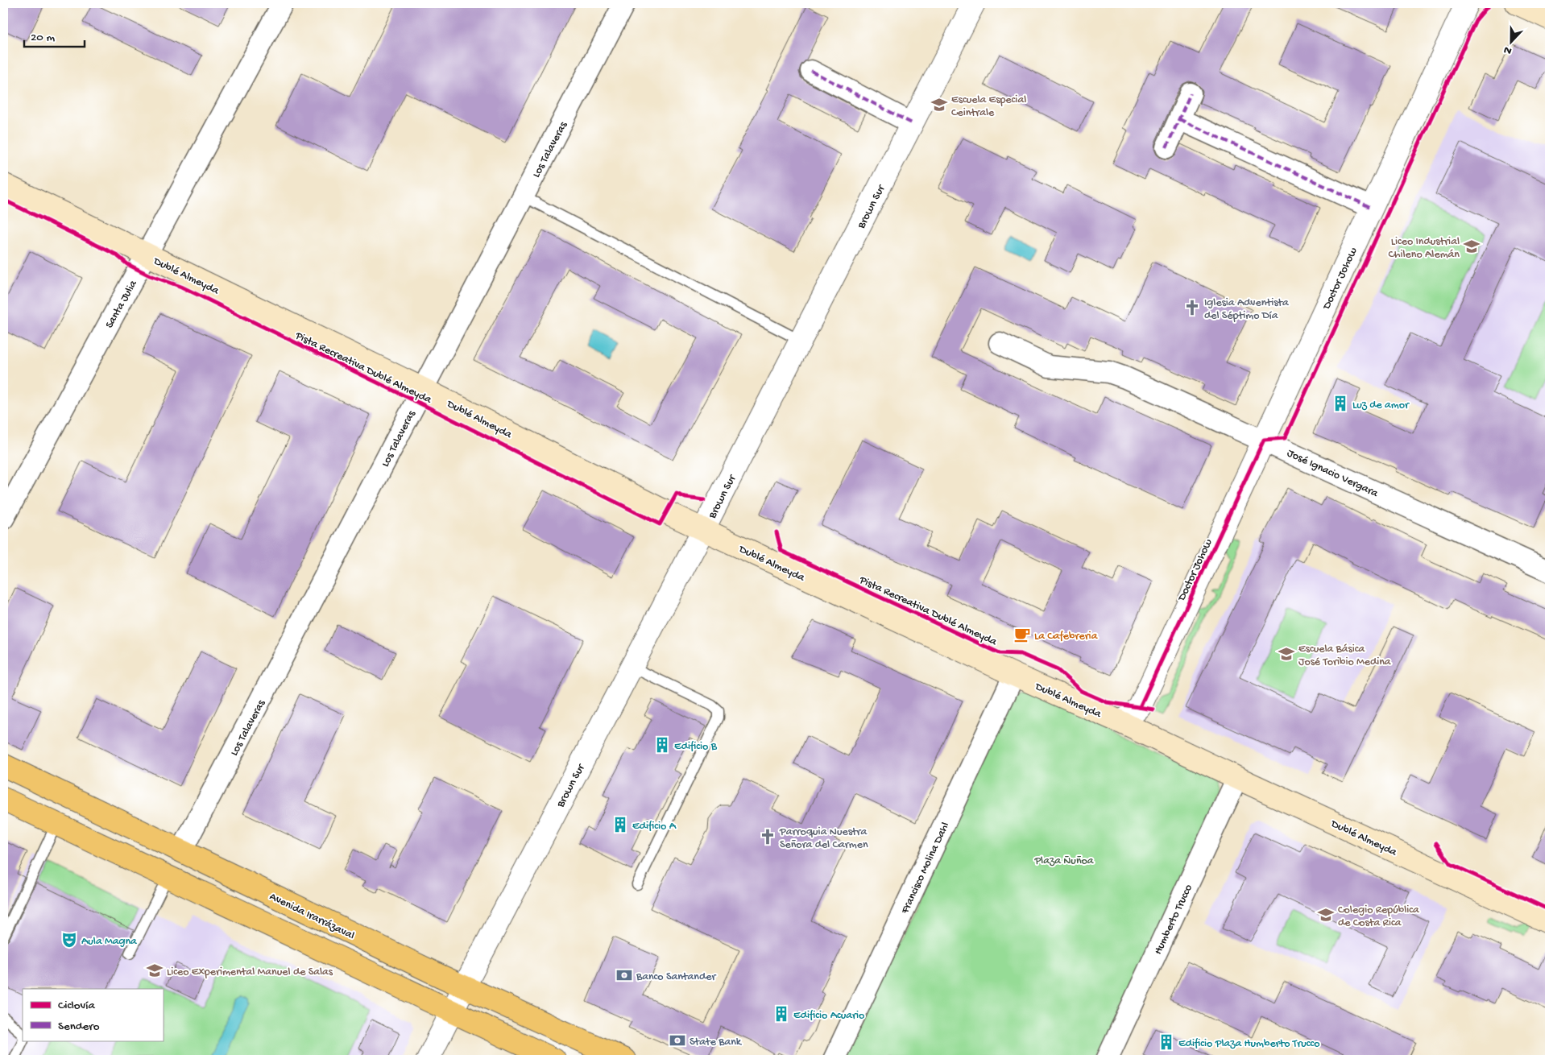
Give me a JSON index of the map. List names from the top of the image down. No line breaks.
{"streets":{"main road":["Dublé Almeyda","Avenida Irarrázaval"],"street":["Los Talaveras","Brown Sur","Doctor Johow","Santa Julia","José Ignacio Vergara","Francisco Molina Dahl","Humberto Trucco"],"cycle path":["Pista Recreativa Dublé Almeyda"]},"crossings":[["Los Talaveras","Dublé Almeyda"],["Los Talaveras","Avenida Irarrázaval"],["Brown Sur","Dublé Almeyda"],["Brown Sur","Avenida Irarrázaval"],["Dublé Almeyda","Doctor Johow"],["Dublé Almeyda","Santa Julia"],["Dublé Almeyda","Francisco Molina Dahl"],["Dublé Almeyda","Humberto Trucco"],["Doctor Johow","José Ignacio Vergara"]],"parks":["Plaza Ñuñoa"],"places":{"school or university":["Escuela Especial Ceintrale","Liceo Industrial Chileno Alemán","Escuela Básica José Toribio Medina","Colegio República de Costa Rica","Liceo Experimental Manuel de Salas"],"church":["Iglesia Adventista del Séptimo Día","Parroquia Nuestra Señora del Carmen"],"building":["Luz de amor","Edificio B","Edificio A","Edificio Acuario","Edificio Plaza Humberto Trucco"],"cafe":["La Cafebreria"],"theatre":["Aula Magna"],"bank":["Banco Santander","State Bank"]},"legend":["Ciclovía","Sendero"],"scale_bar":"20 m","north":"bottom"}
